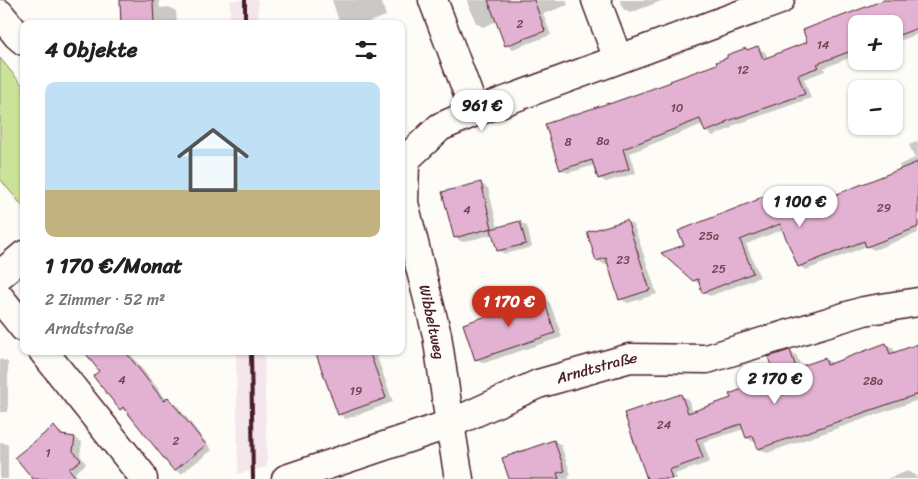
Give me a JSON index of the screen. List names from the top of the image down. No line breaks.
{"streets":{"street":["Wibbeltweg","Arndtstraße"]},"crossings":[["Wibbeltweg","Arndtstraße"]],"house_numbers":["2","14","12","10","8a","8","29","4","25a","23","25","4","28a","19","24","2","1"],"page":{"map_buttons":["+","−"],"heading":"4 Objekte","list":[{"name":"1 170 €/Monat","note":"2 Zimmer · 52 m² · Arndtstraße"}],"price":["961 €","1 100 €","1 170 €","2 170 €"]}}
